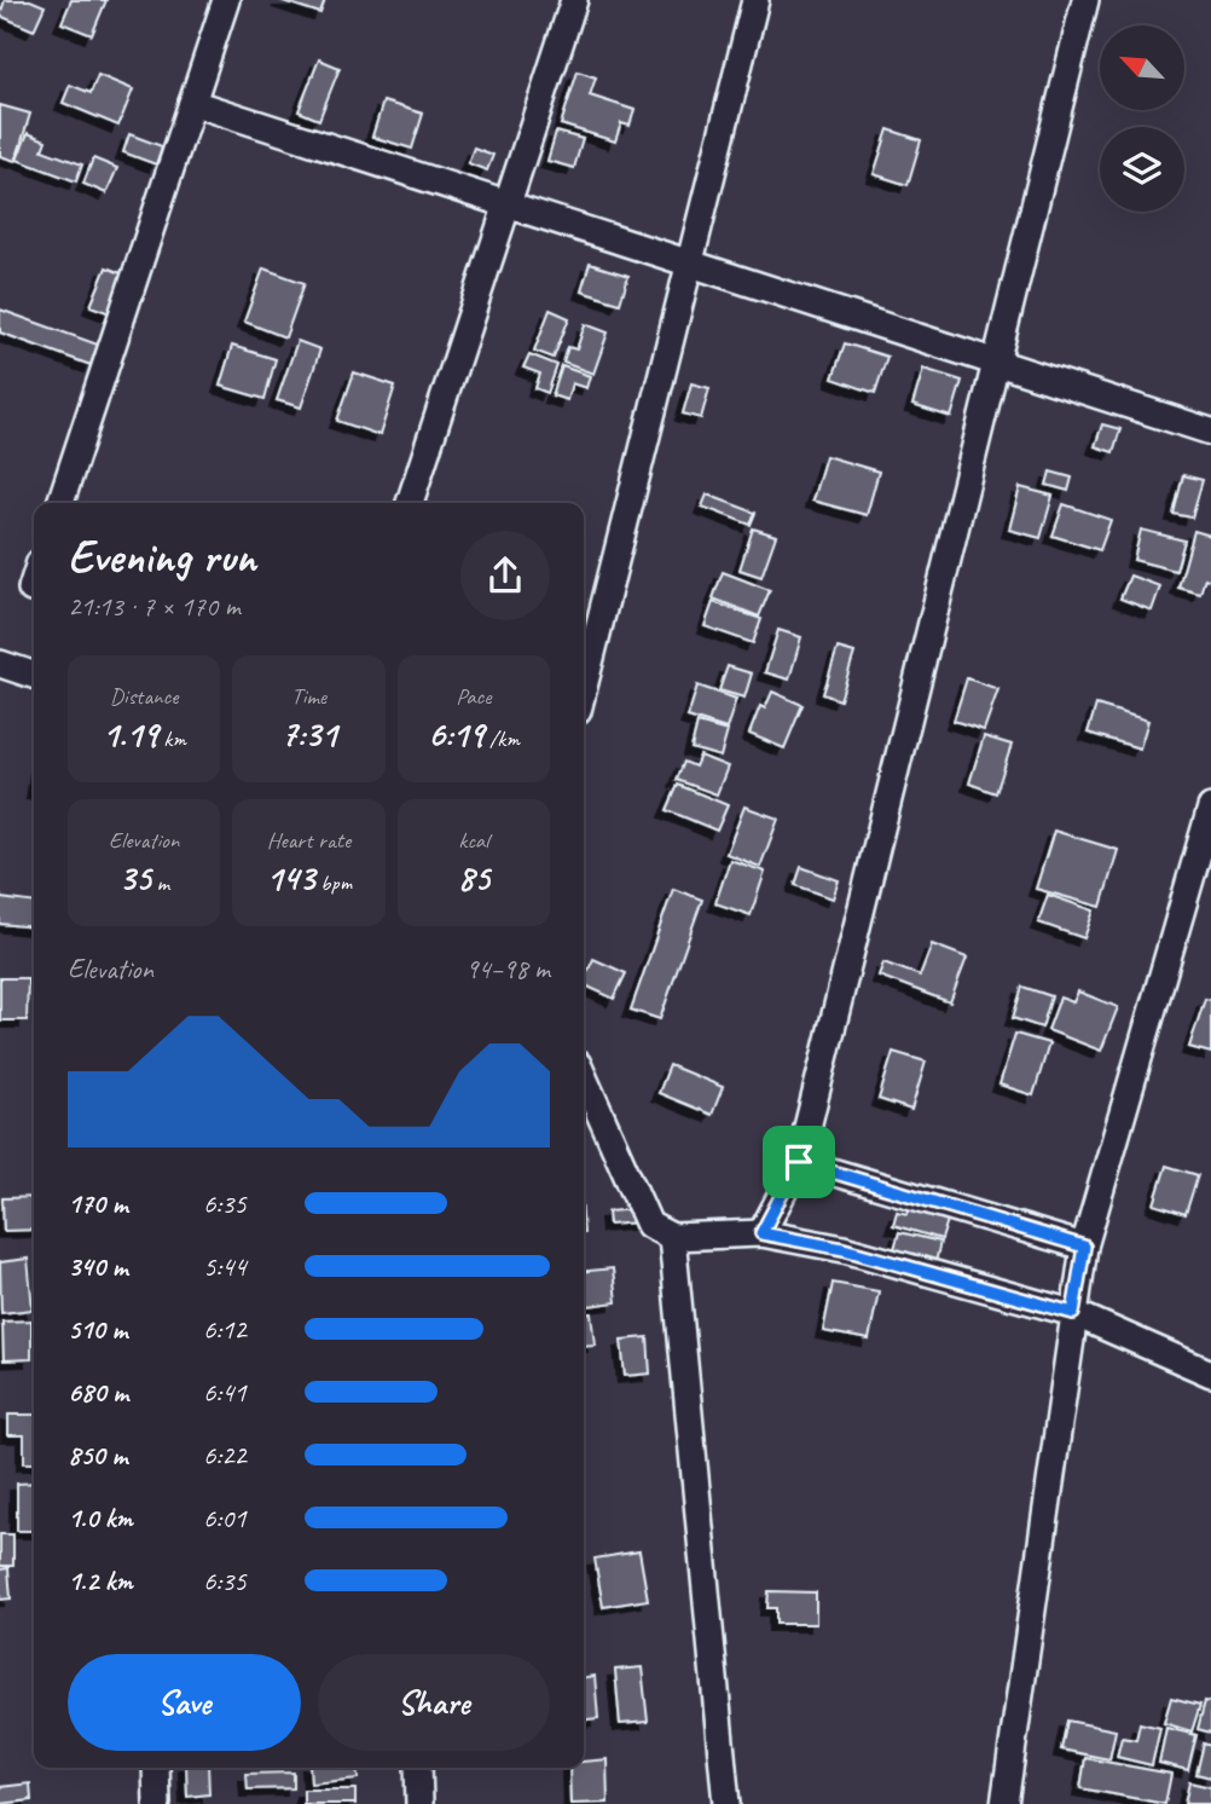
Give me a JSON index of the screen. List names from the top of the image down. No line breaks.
{"north":"top left","page":{"heading":["Evening run","21:13 · 7 × 170 m"],"stats":[["Distance","1.19 km"],["Time","7:31"],["Pace","6:19 /km"],["Elevation","35 m"],["Heart rate","143 bpm"],["kcal","85"]],"chart":["Elevation","94–98 m"],"list":[{"name":"170 m","note":"6:35"},{"name":"340 m","note":"5:44"},{"name":"510 m","note":"6:12"},{"name":"680 m","note":"6:41"},{"name":"850 m","note":"6:22"},{"name":"1.0 km","note":"6:01"},{"name":"1.2 km","note":"6:35"}],"buttons":["Save","Share"]}}
